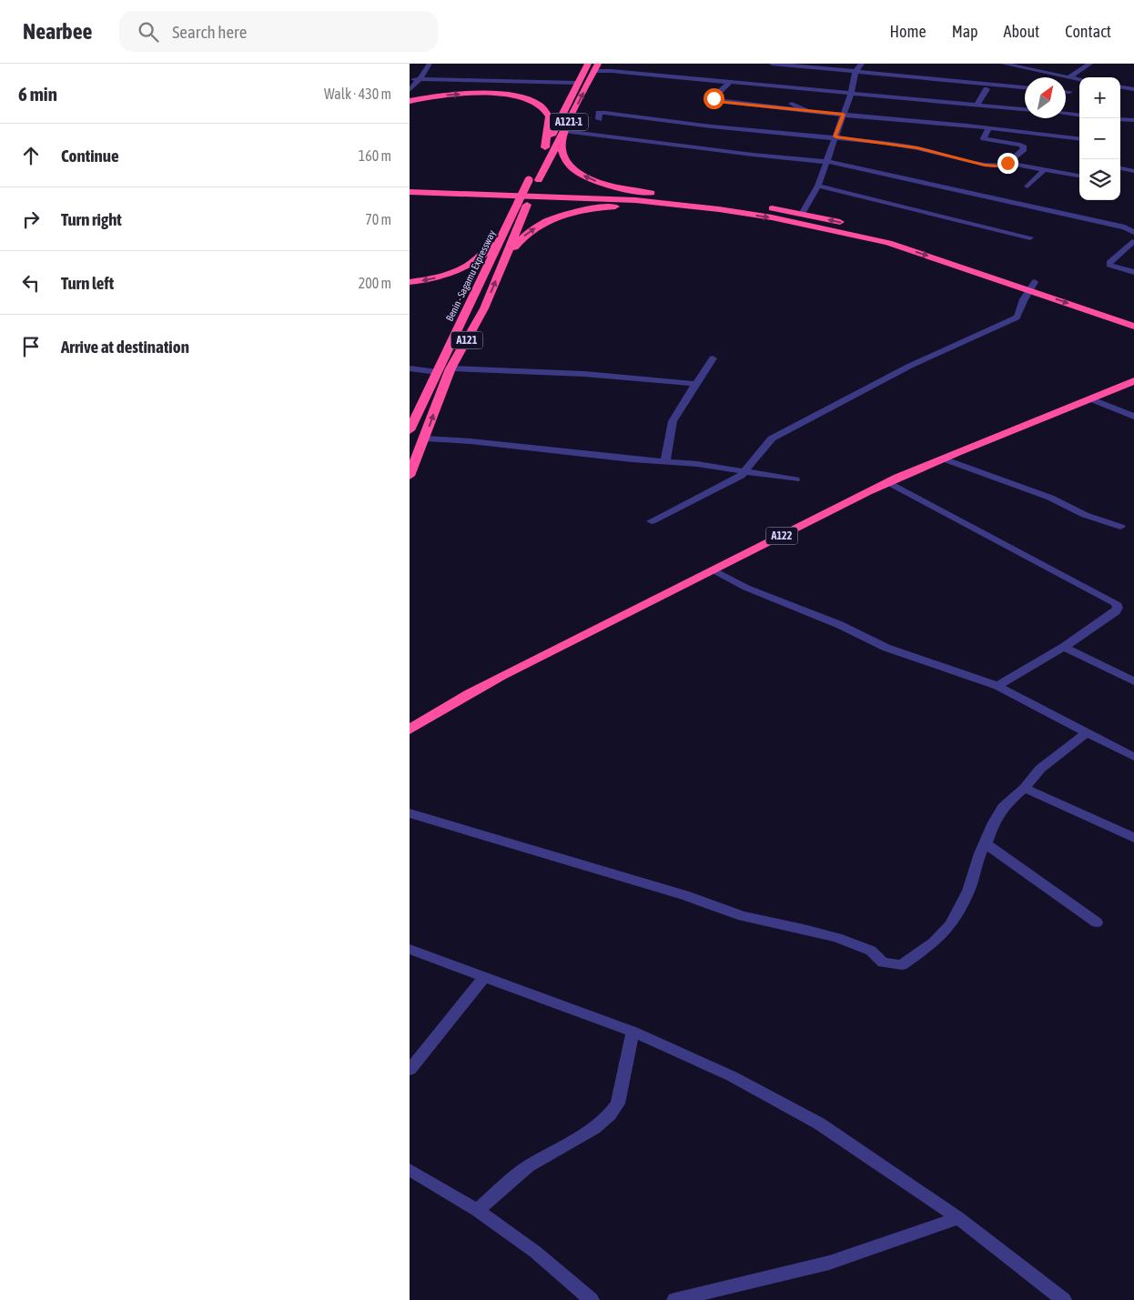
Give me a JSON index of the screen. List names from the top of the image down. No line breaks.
{"streets":{"highway":["A121-1","Benin - Sagamu Expressway","A121","A122"]},"crossings":[["A121-1","A121"],["Benin - Sagamu Expressway","A121"]],"north":"top right","page":{"header":"Nearbee","search":"Search here","nav":["Home","Map","About","Contact"],"heading":["6 min","Walk · 430 m"],"map_buttons":["+","−"],"list":[["Continue","160 m"],["Turn right","70 m"],["Turn left","200 m"],"Arrive at destination"]}}
